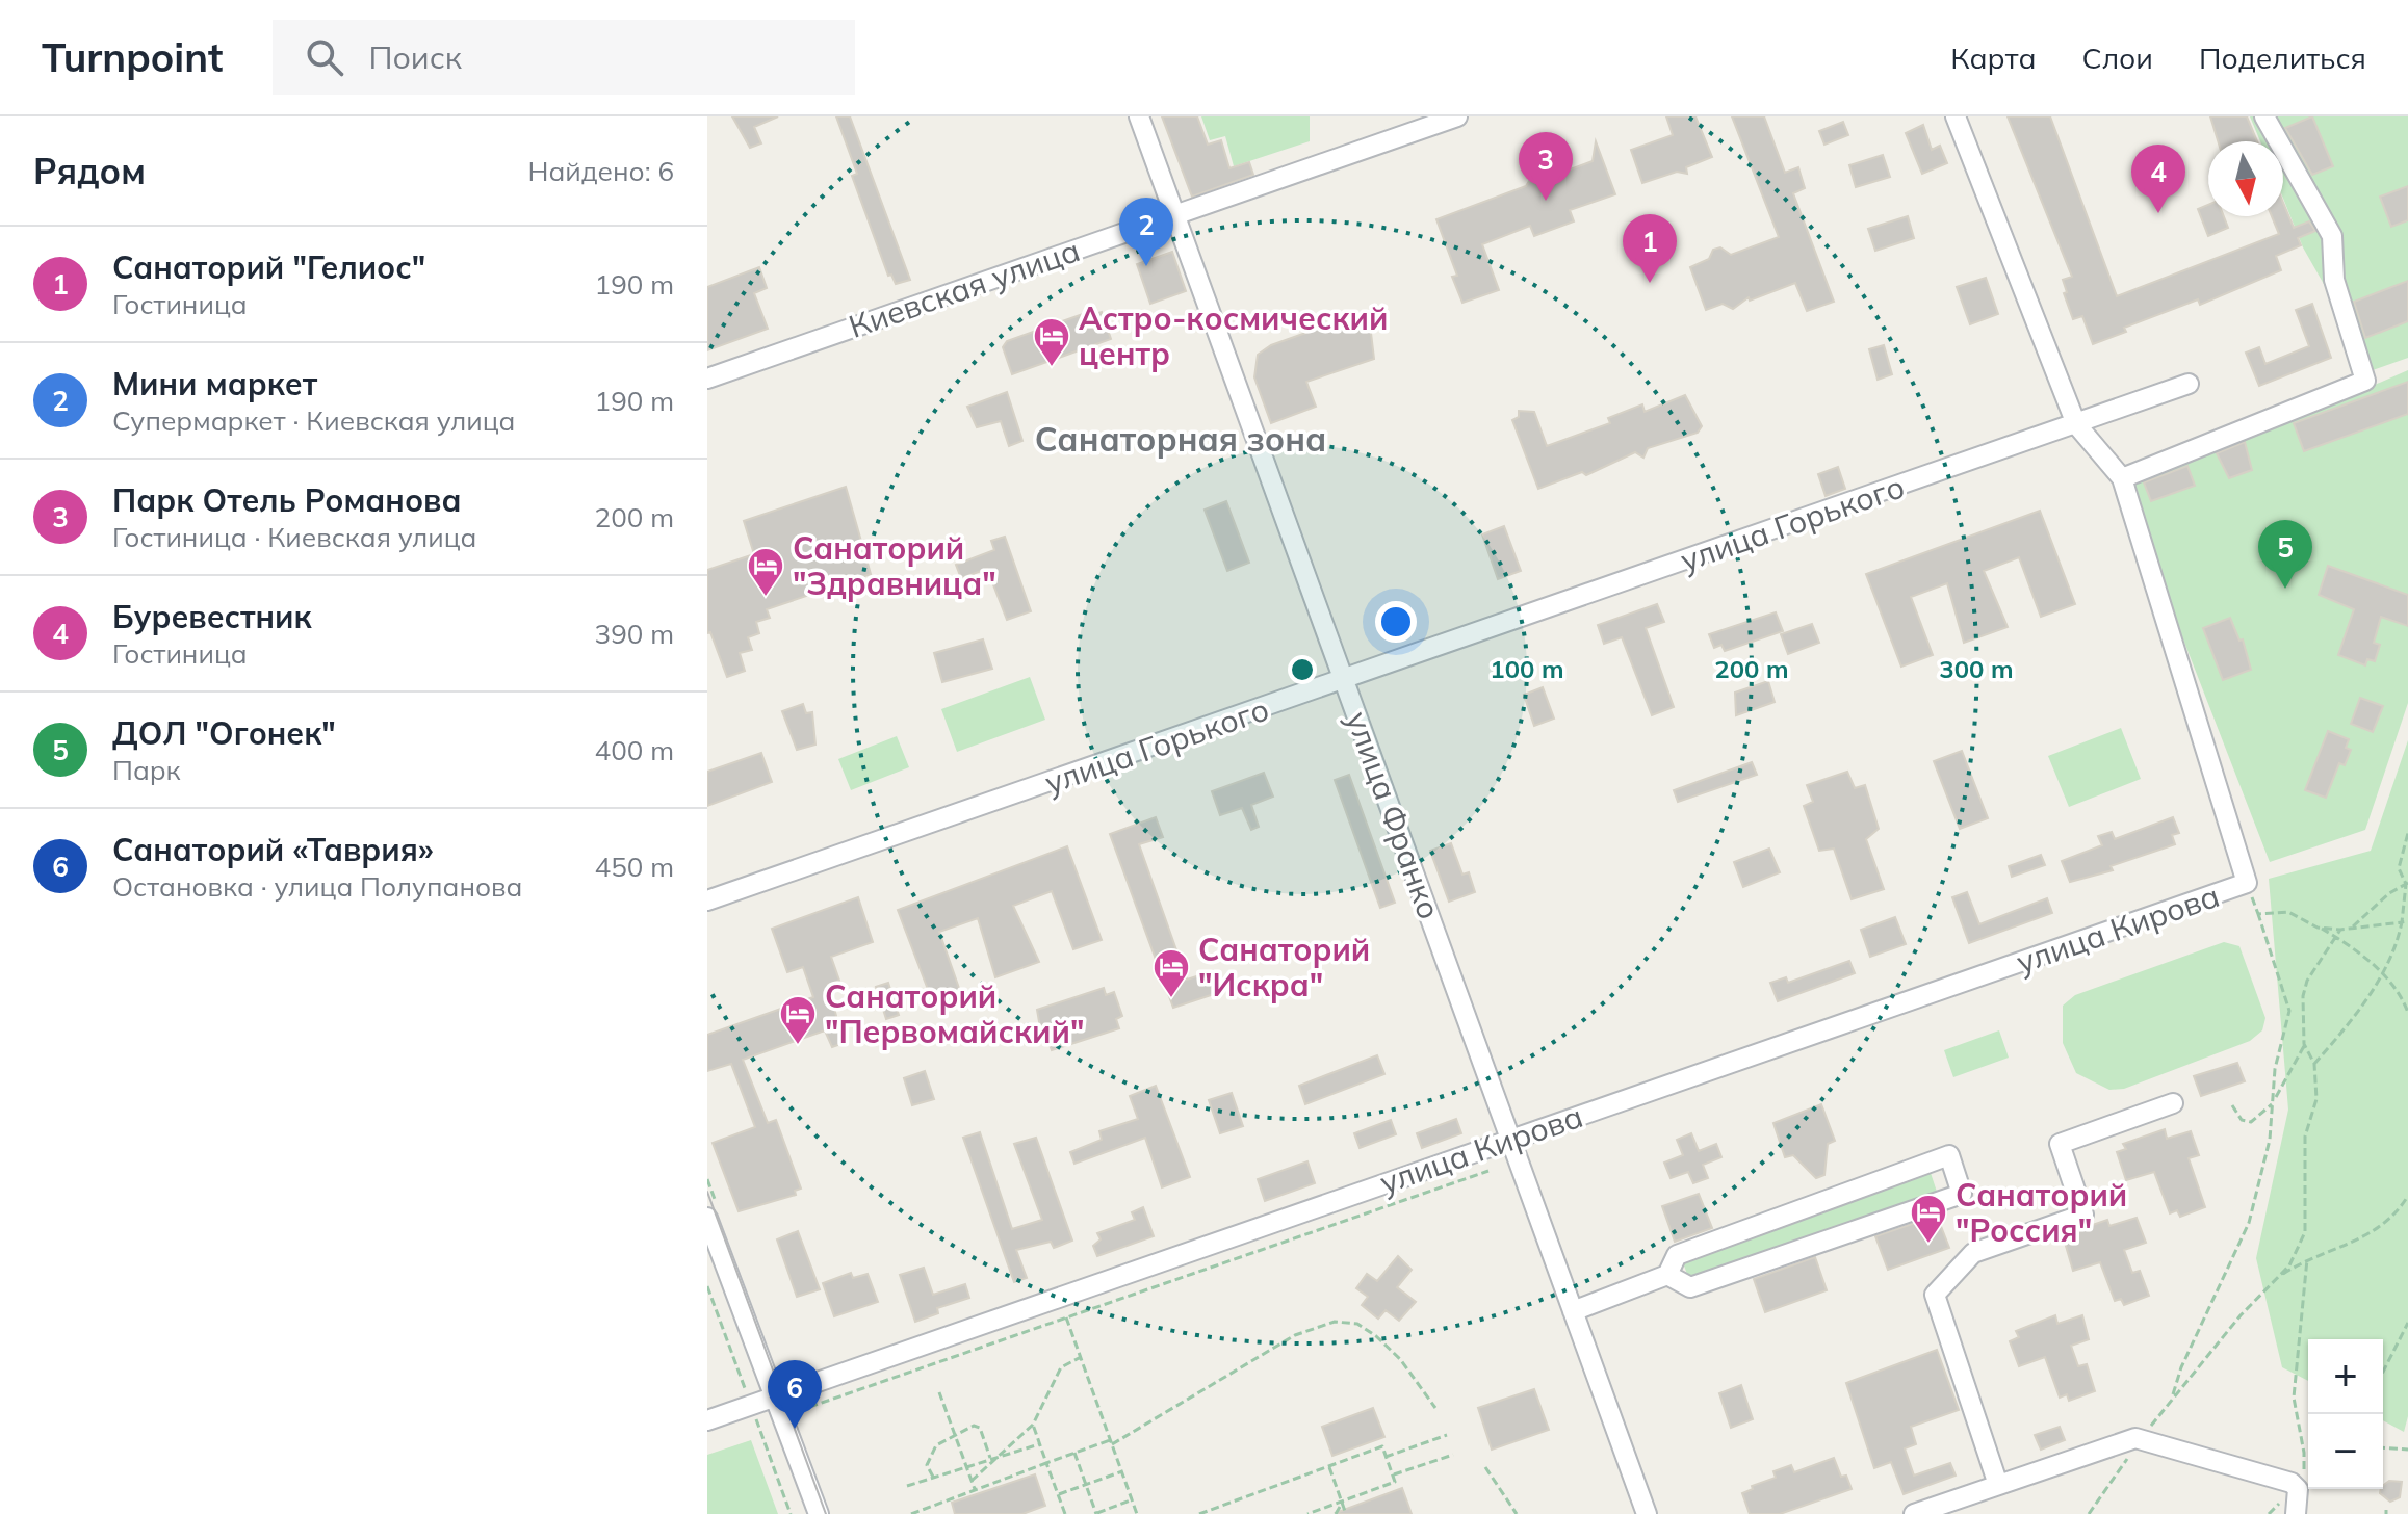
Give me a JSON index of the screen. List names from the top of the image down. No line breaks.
{"streets":{"street":["Киевская улица","улица Горького","улица Франко","улица Кирова"]},"crossings":[["Киевская улица","улица Франко"],["улица Горького","улица Франко"],["улица Франко","улица Кирова"]],"districts":["Санаторная зона"],"places":{"hotel":["Астро-космический центр","Санаторий \"Здравница\"","Санаторий \"Искра\"","Санаторий \"Первомайский\"","Санаторий \"Россия\""]},"north":"bottom","page":{"header":"Turnpoint","search":"Поиск","nav":["Карта","Слои","Поделиться"],"heading":["Рядом","Найдено: 6"],"pins":["3","4","2","1","5","6"],"list":[{"mark":"1","name":"Санаторий \"Гелиос\"","note":"Гостиница","value":"190 m"},{"mark":"2","name":"Мини маркет","note":"Супермаркет · Киевская улица","value":"190 m"},{"mark":"3","name":"Парк Отель Романова","note":"Гостиница · Киевская улица","value":"200 m"},{"mark":"4","name":"Буревестник","note":"Гостиница","value":"390 m"},{"mark":"5","name":"ДОЛ \"Огонек\"","note":"Парк","value":"400 m"},{"mark":"6","name":"Санаторий «Таврия»","note":"Остановка · улица Полупанова","value":"450 m"}],"map_buttons":["+","−"]},"rings":["100 m","200 m","300 m"]}
